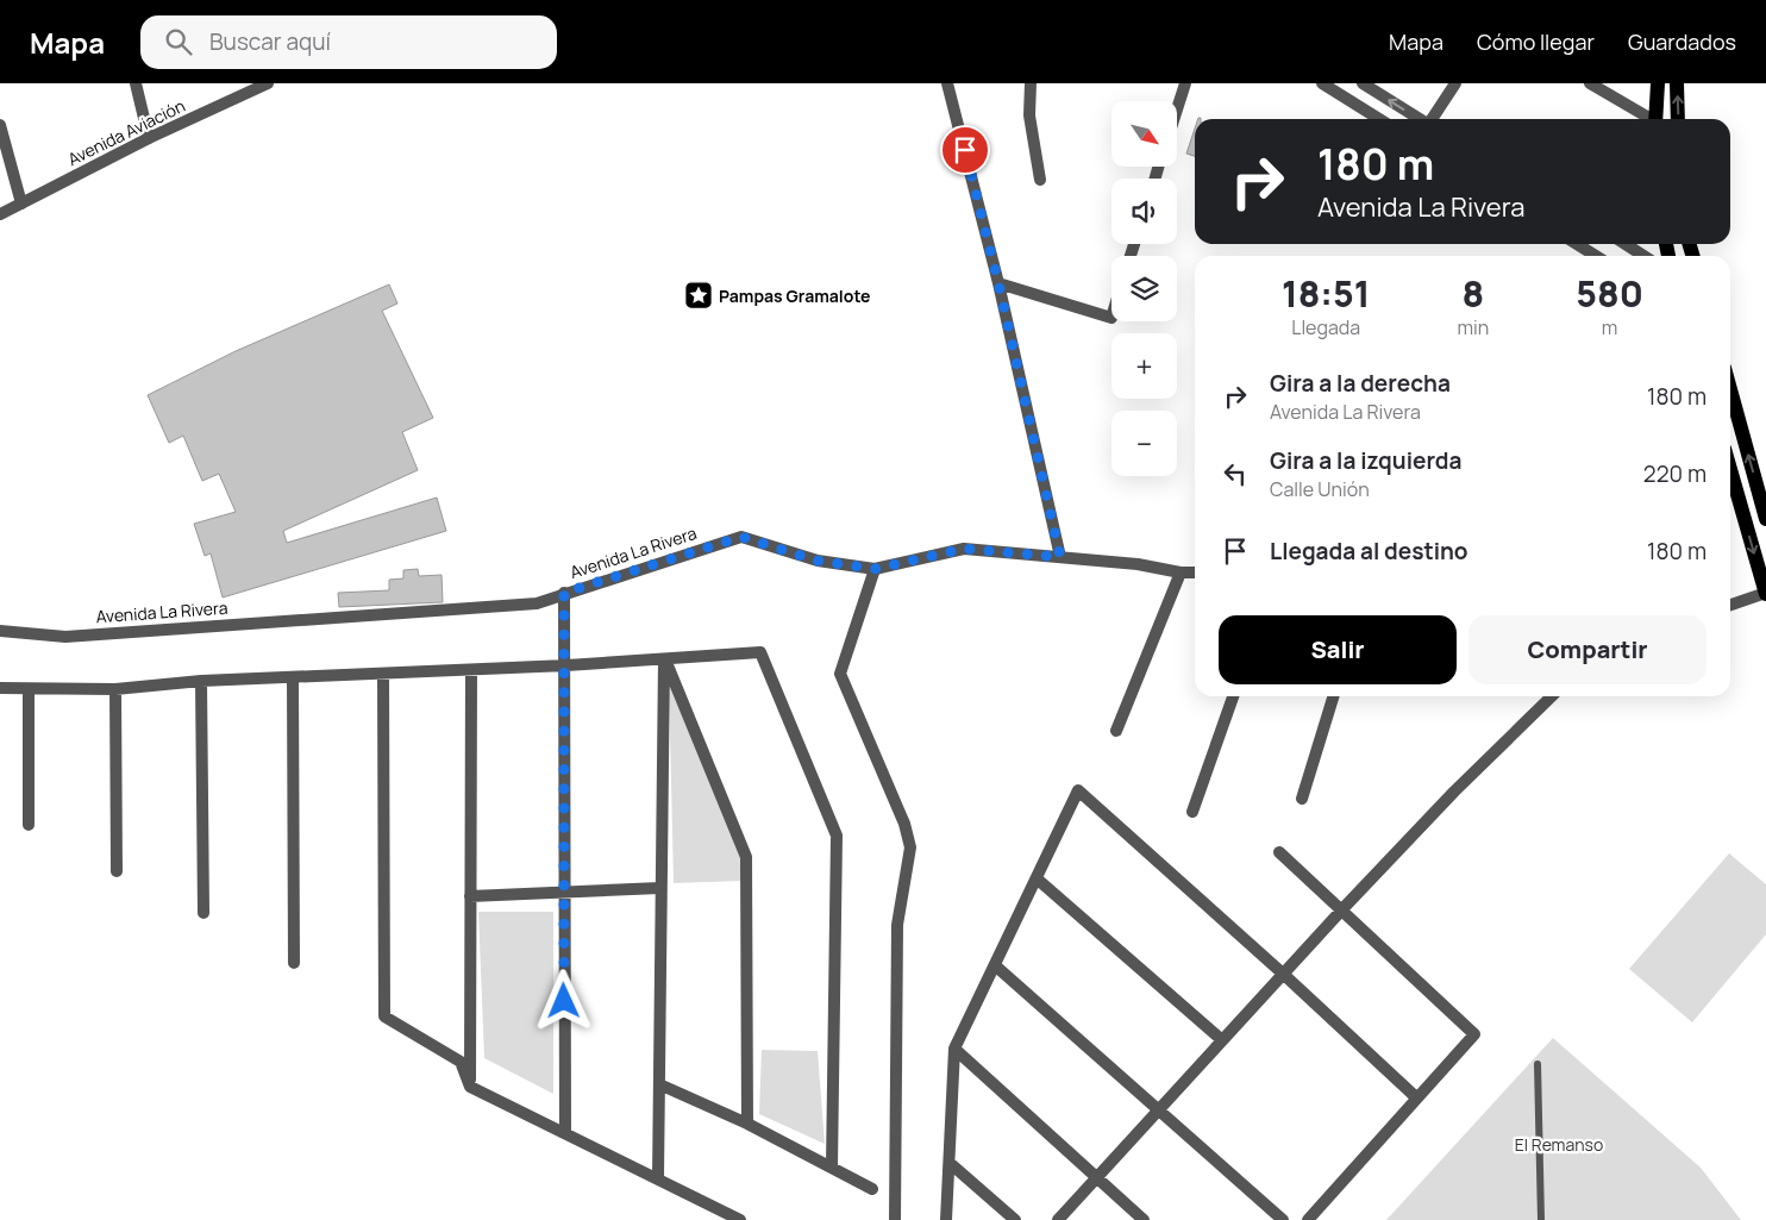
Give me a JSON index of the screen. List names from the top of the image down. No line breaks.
{"streets":{"street":["Avenida Aviación","Avenida La Rivera"]},"parks":["El Remanso"],"places":{"place":["Pampas Gramalote"]},"north":"bottom right","page":{"header":"Mapa","search":"Buscar aquí","nav":["Mapa","Cómo llegar","Guardados"],"map_buttons":["+","−"],"turn":["180 m","Avenida La Rivera"],"eta":["18:51","Llegada","8","min","580","m"],"list":[{"name":"Gira a la derecha","note":"Avenida La Rivera","value":"180 m"},{"name":"Gira a la izquierda","note":"Calle Unión","value":"220 m"},{"name":"Llegada al destino","value":"180 m"}],"buttons":["Salir","Compartir"]}}
